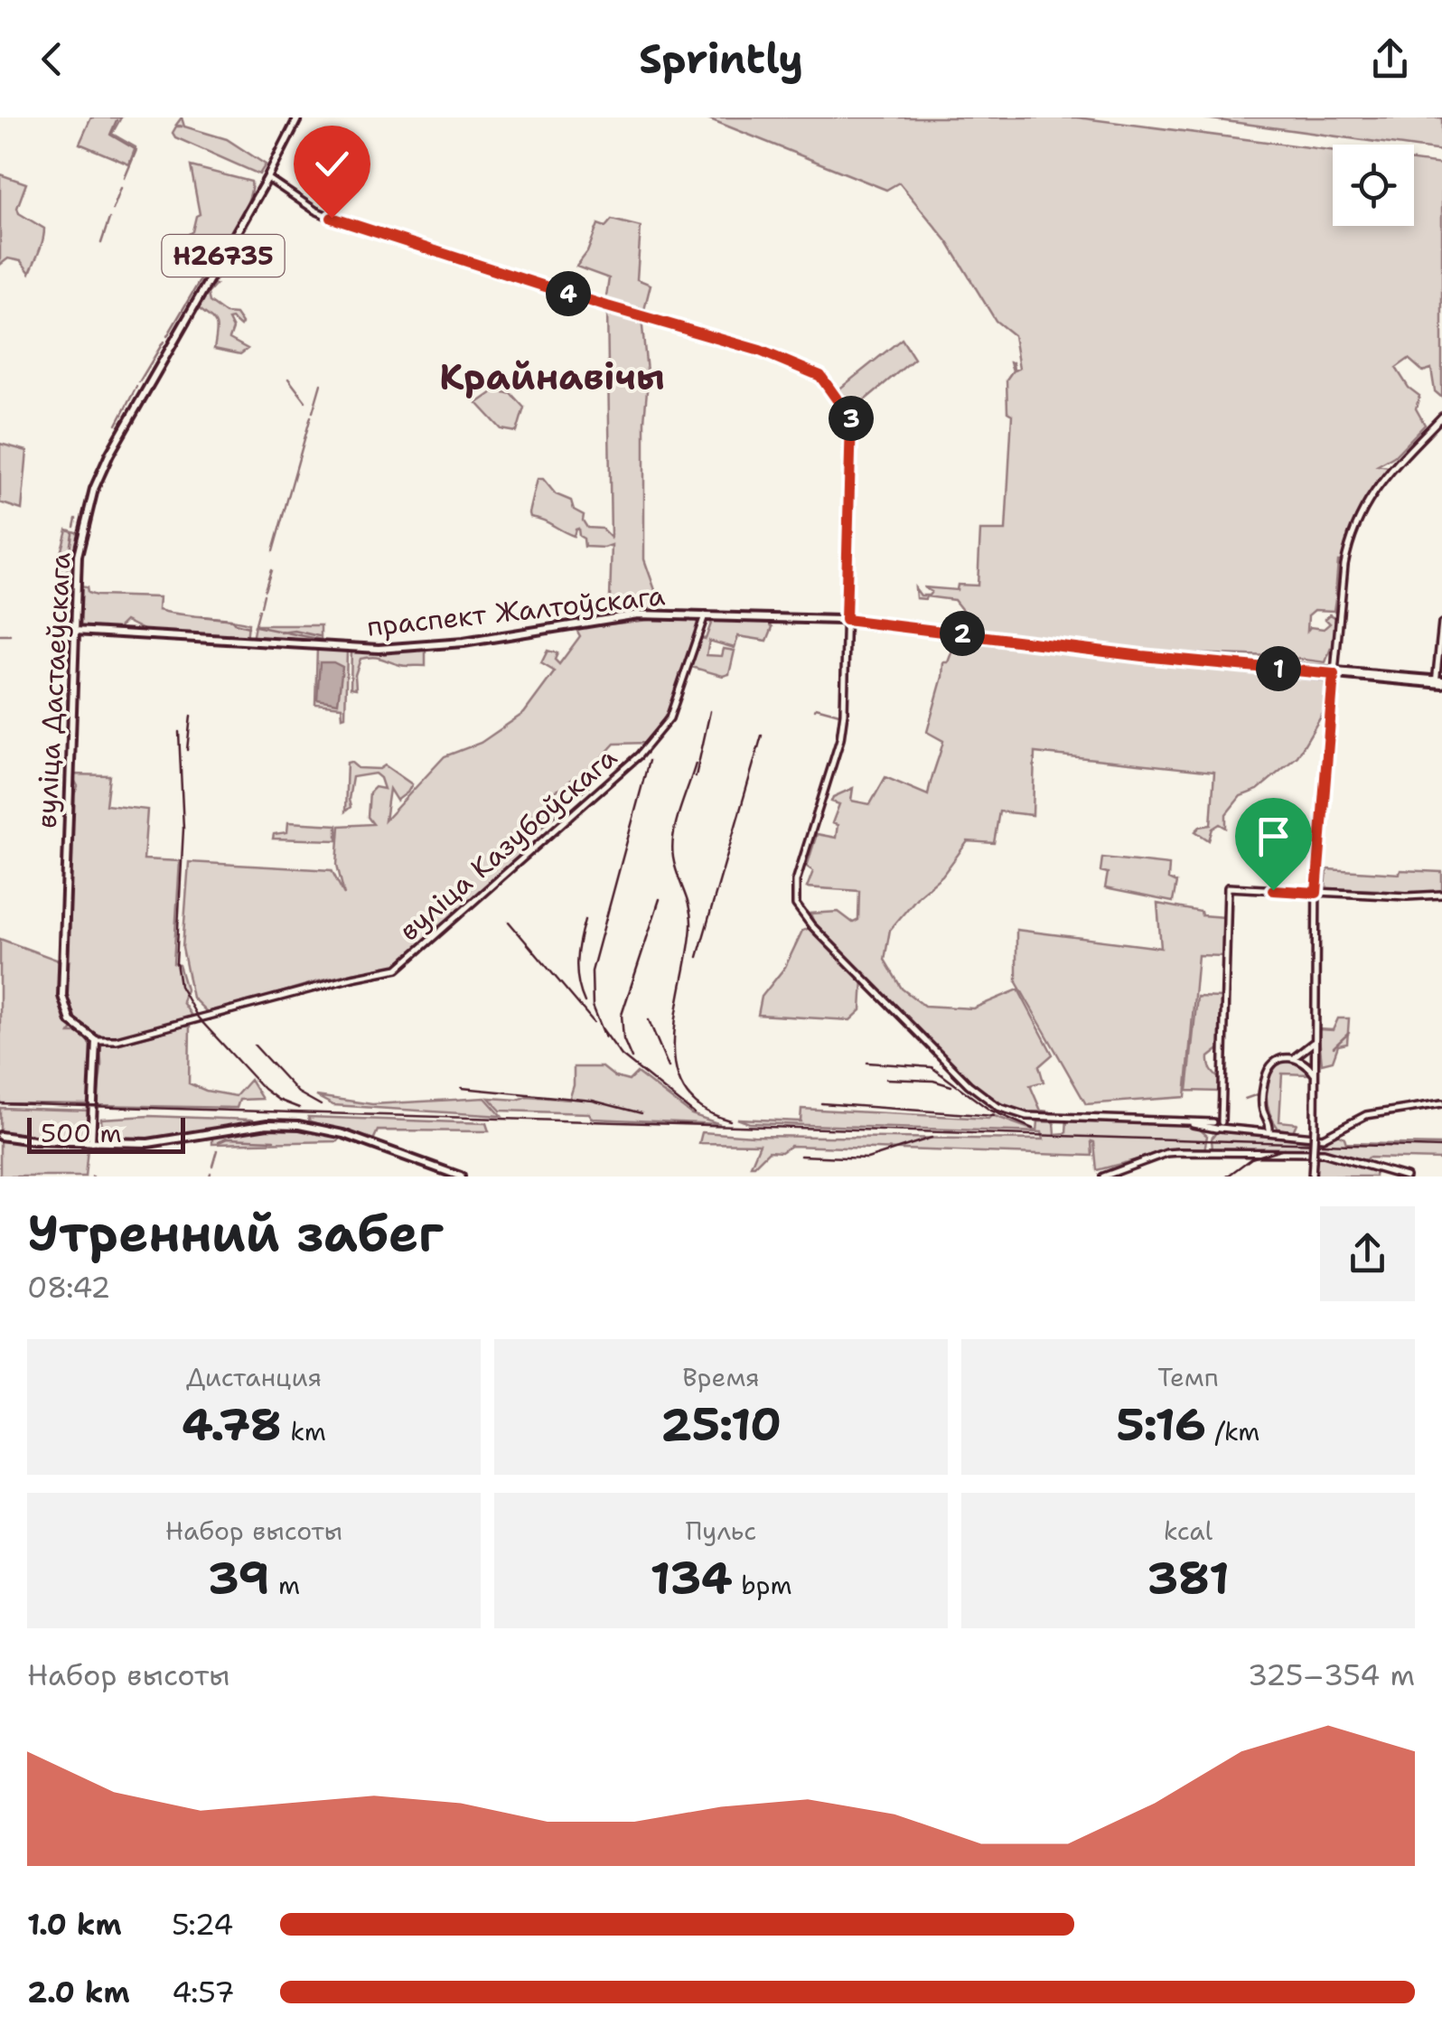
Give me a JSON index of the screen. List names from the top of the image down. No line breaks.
{"streets":{"main road":["Н26735","праспект Жалтоўскага","вуліца Дастаеўскага"],"street":["вуліца Казубоўскага"]},"crossings":[["праспект Жалтоўскага","вуліца Дастаеўскага"],["праспект Жалтоўскага","вуліца Казубоўскага"],["вуліца Дастаеўскага","вуліца Казубоўскага"]],"districts":["Крайнавічы"],"scale_bar":"500 m","page":{"header":"Sprintly","pins":["4","3","2","1"],"scale":"500 m","heading":["Утренний забег","08:42"],"stats":[["Дистанция","4.78 km"],["Время","25:10"],["Темп","5:16 /km"],["Набор высоты","39 m"],["Пульс","134 bpm"],["kcal","381"]],"chart":["Набор высоты","325–354 m"],"list":[{"name":"1.0 km","note":"5:24"},{"name":"2.0 km","note":"4:57"}]}}
